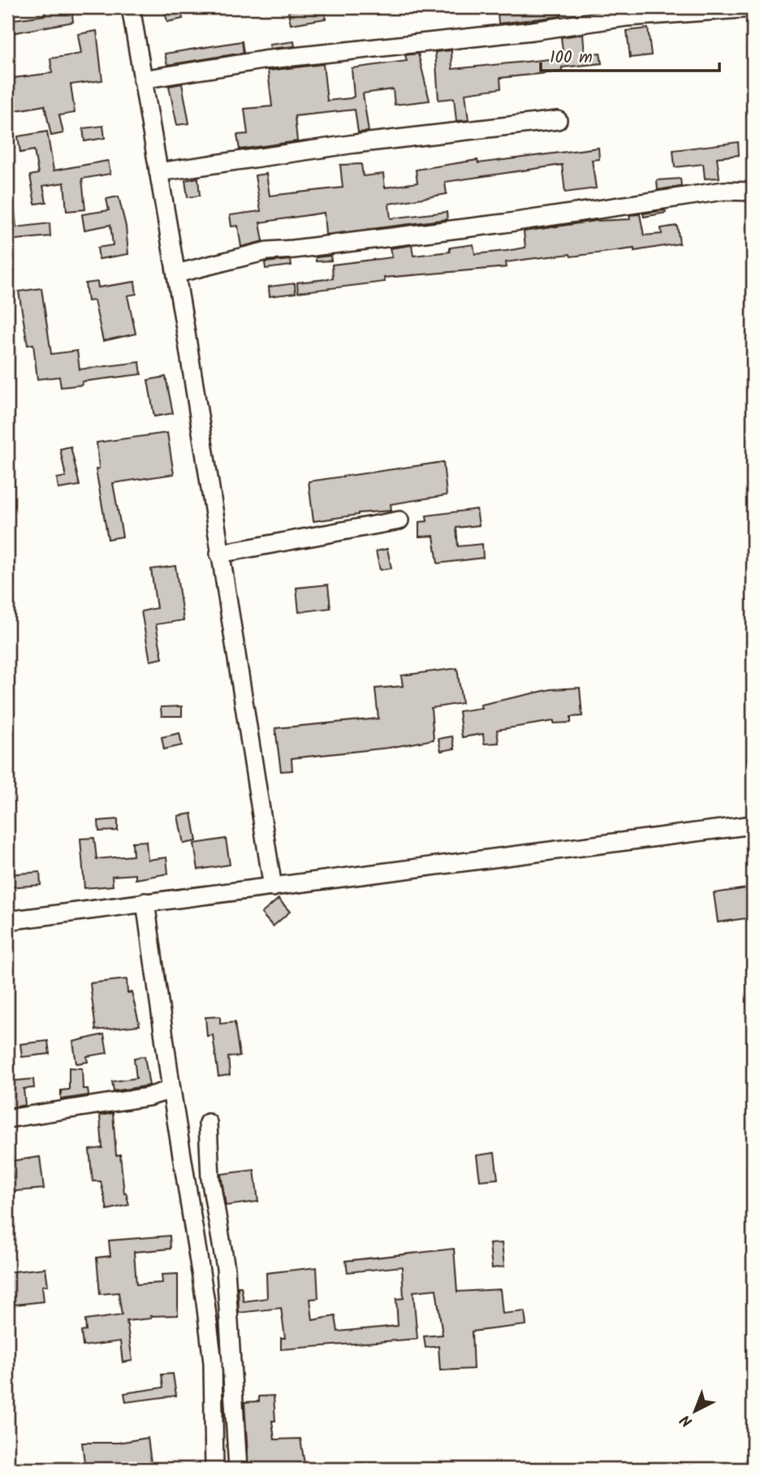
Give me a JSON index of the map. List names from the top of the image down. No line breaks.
{"scale_bar":"100 m","north":"bottom left"}
